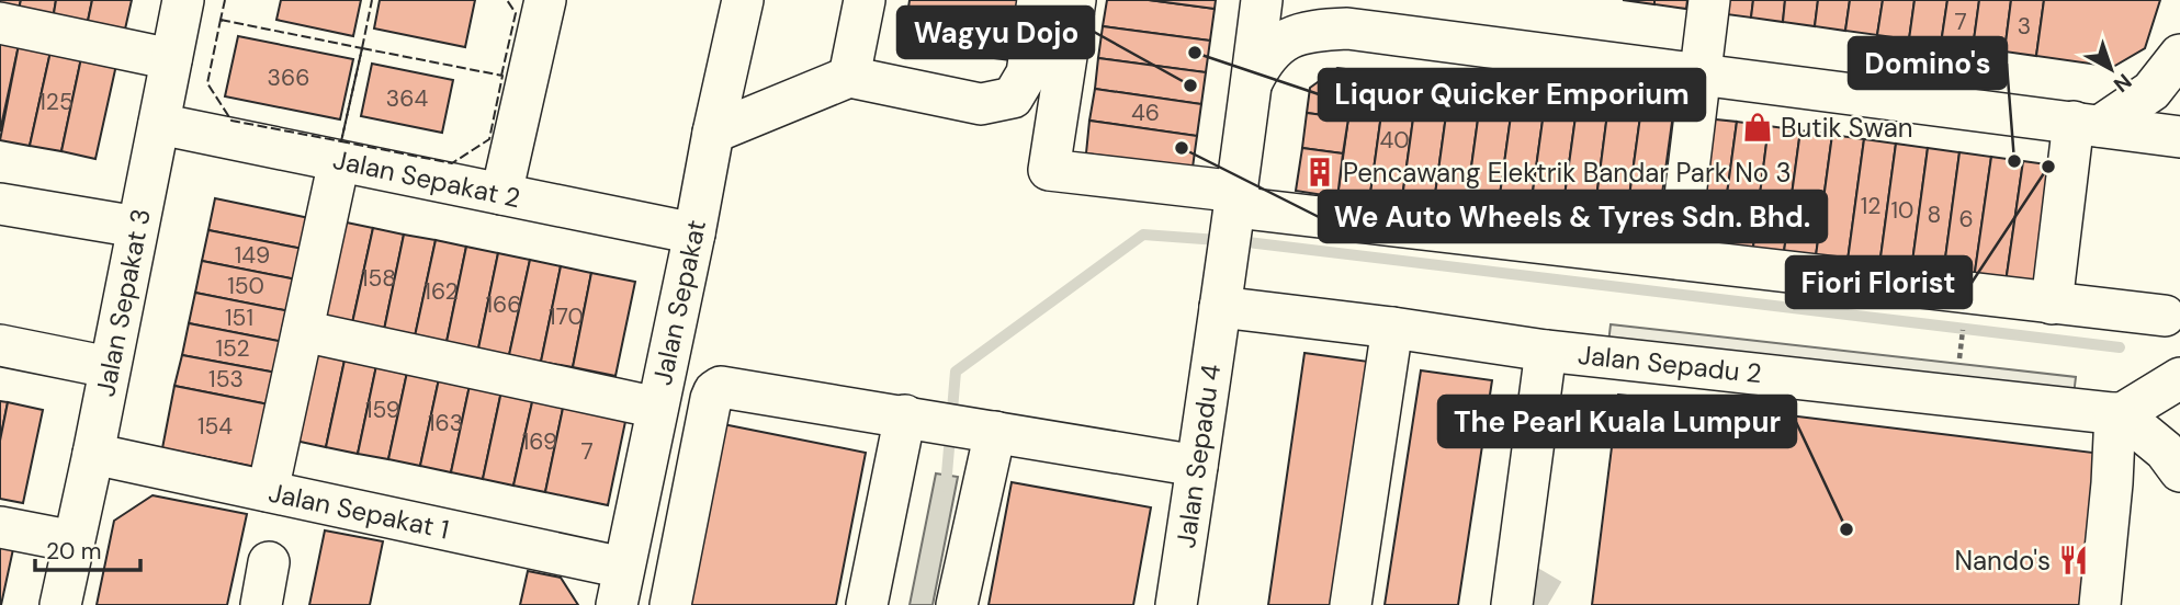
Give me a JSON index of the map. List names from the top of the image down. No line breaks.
{"streets":{"street":["Jalan Sepakat 2","Jalan Sepakat 3","Jalan Sepakat","Jalan Sepadu 2","Jalan Sepadu 4","Jalan Sepakat 1"]},"crossings":[["Jalan Sepakat 2","Jalan Sepakat 3"],["Jalan Sepakat 2","Jalan Sepakat"],["Jalan Sepakat 3","Jalan Sepakat 1"],["Jalan Sepakat","Jalan Sepakat 1"],["Jalan Sepadu 2","Jalan Sepadu 4"]],"places":{"other":["Liquor Quicker Emporium","Wagyu Dojo","We Auto Wheels & Tyres Sdn. Bhd.","Domino's","Fiori Florist","The Pearl Kuala Lumpur"],"shop":["Butik Swan"],"building":["Pencawang Elektrik Bandar Park No 3"],"restaurant":["Nando's"]},"house_numbers":["7","3","366","364","125","46","40","12","10","8","6","149","158","150","162","166","170","151","152","153","159","163","154","169","7"],"scale_bar":"20 m","north":"bottom right"}
